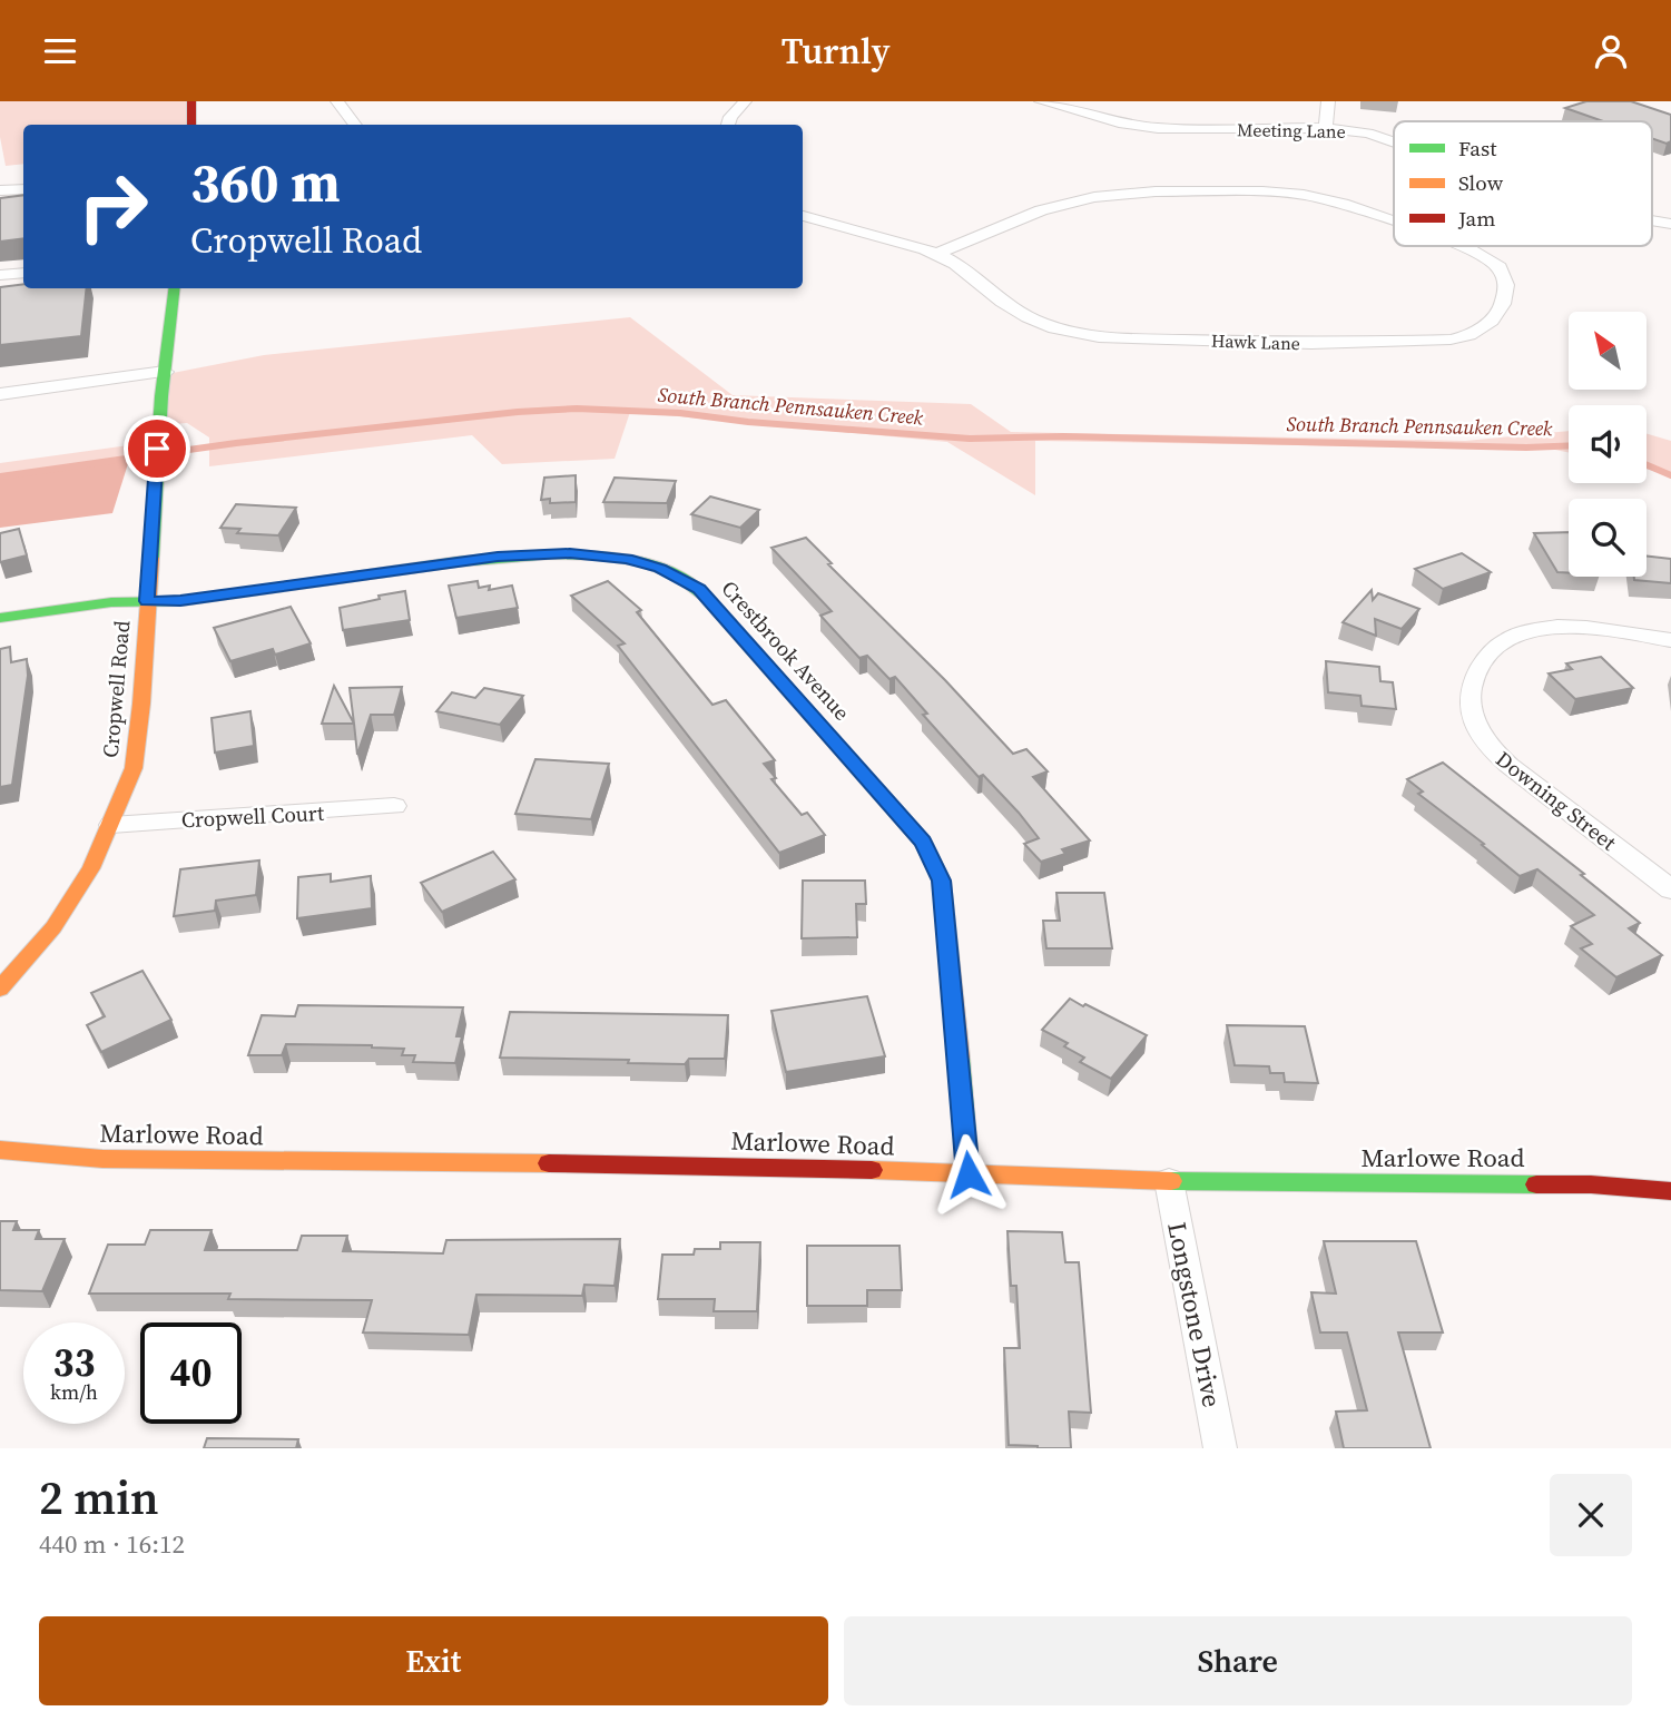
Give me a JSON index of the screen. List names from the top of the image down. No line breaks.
{"streets":{"street":["Meeting Lane","Hawk Lane","Crestbrook Avenue","Cropwell Road","Downing Street","Cropwell Court","Marlowe Road","Longstone Drive"]},"crossings":[["Crestbrook Avenue","Cropwell Road"],["Crestbrook Avenue","Marlowe Road"],["Cropwell Road","Cropwell Court"],["Marlowe Road","Longstone Drive"]],"water":["South Branch Pennsauken Creek"],"legend":["Fast","Slow","Jam"],"north":"top left","page":{"header":"Turnly","turn":["360 m","Cropwell Road"],"speed":"33 km/h","limit":"40","heading":["2 min","440 m · 16:12"],"buttons":["Exit","Share"]}}
